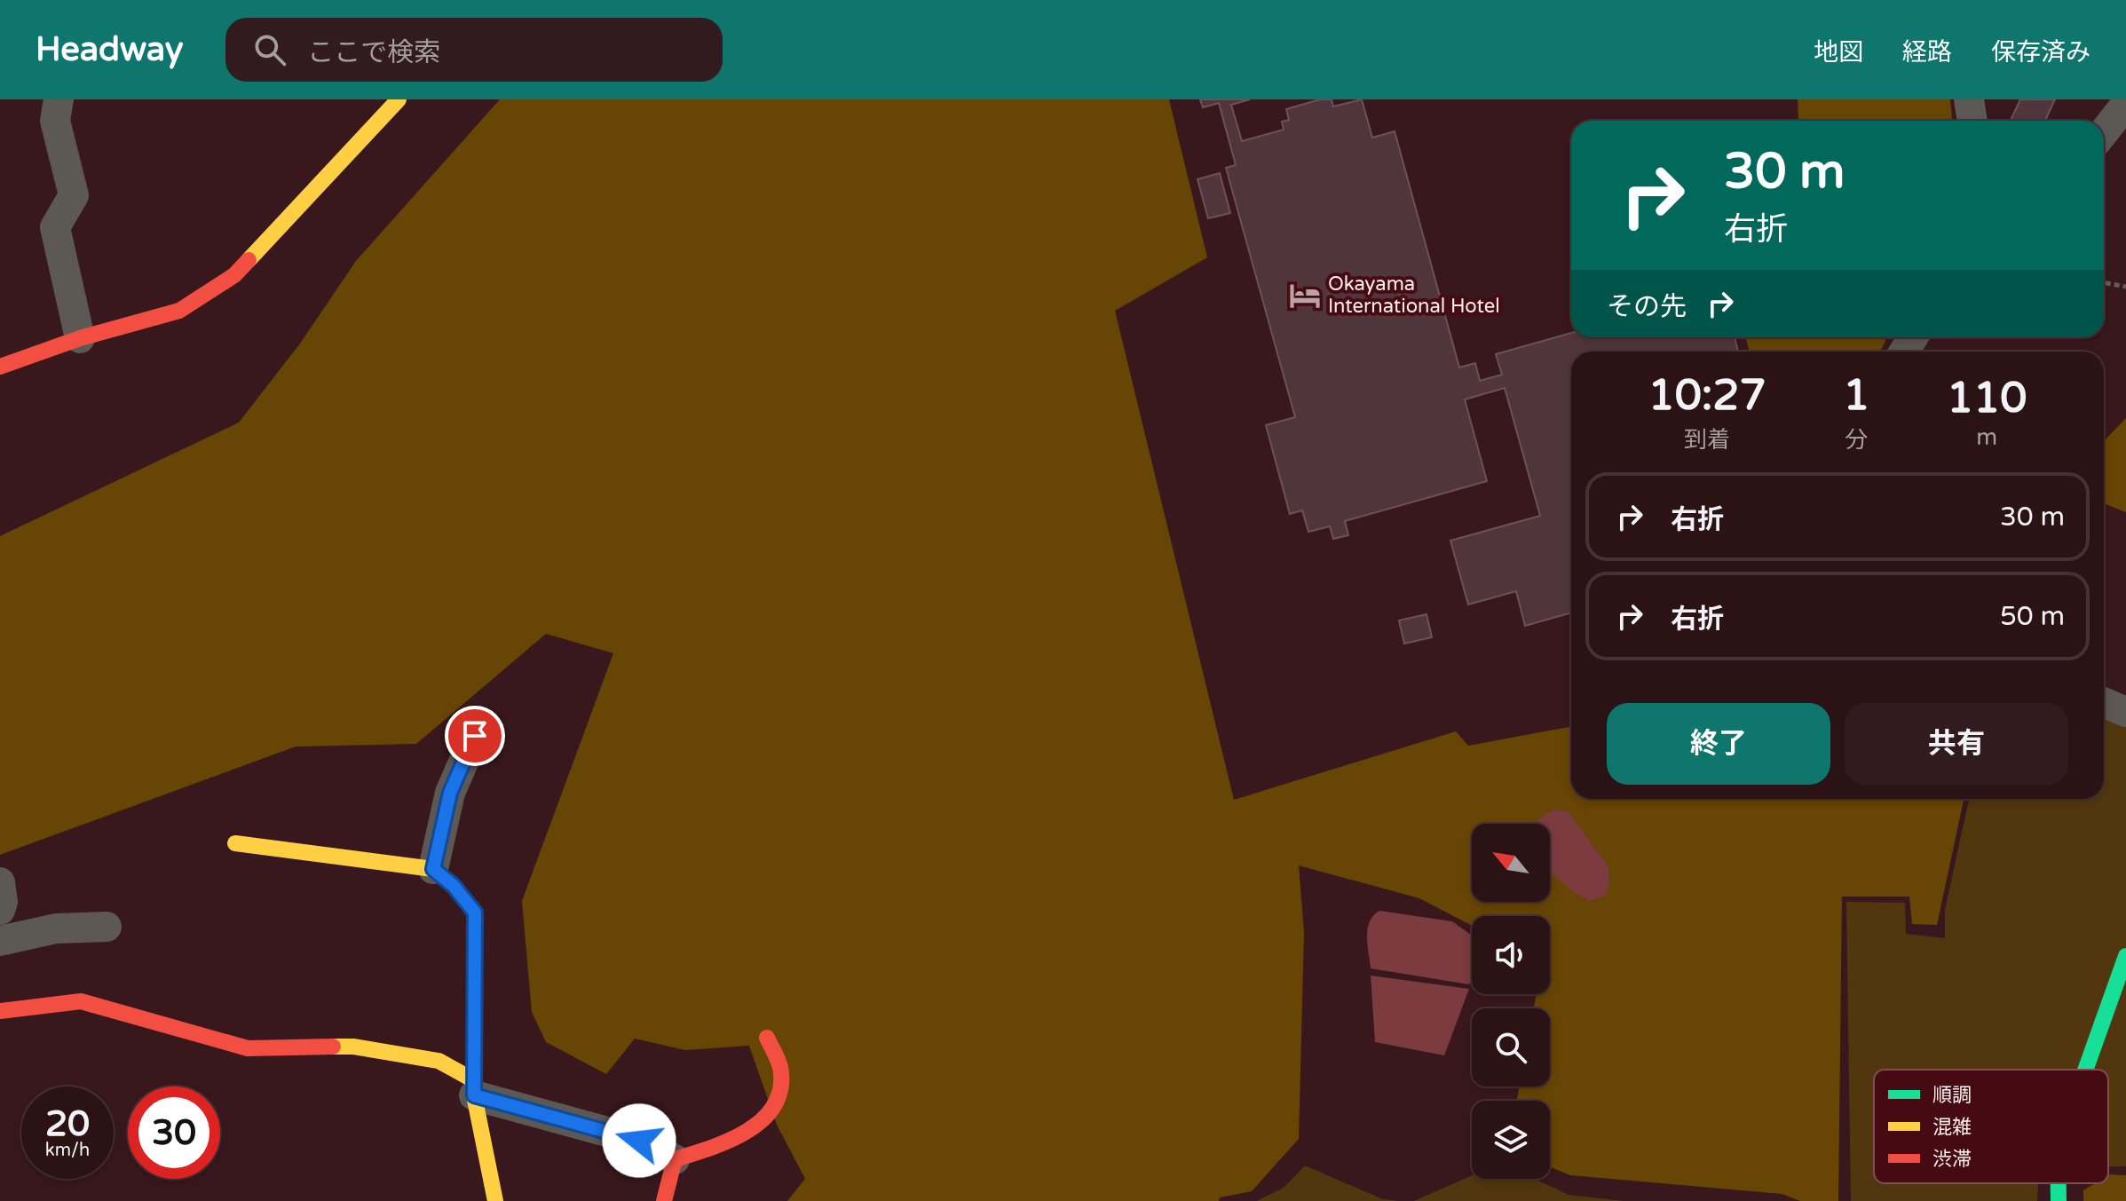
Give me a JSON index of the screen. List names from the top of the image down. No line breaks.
{"places":{"hotel":["Okayama International Hotel"]},"legend":["順調","混雑","渋滞"],"north":"top left","page":{"header":"Headway","search":"ここで検索","nav":["地図","経路","保存済み"],"turn":["30 m","右折"],"then":"その先","eta":["10:27","到着","1","分","110","m"],"list":[{"name":"右折","value":"30 m"},{"name":"右折","value":"50 m"}],"buttons":["終了","共有"],"speed":"20 km/h","limit":"30"}}
